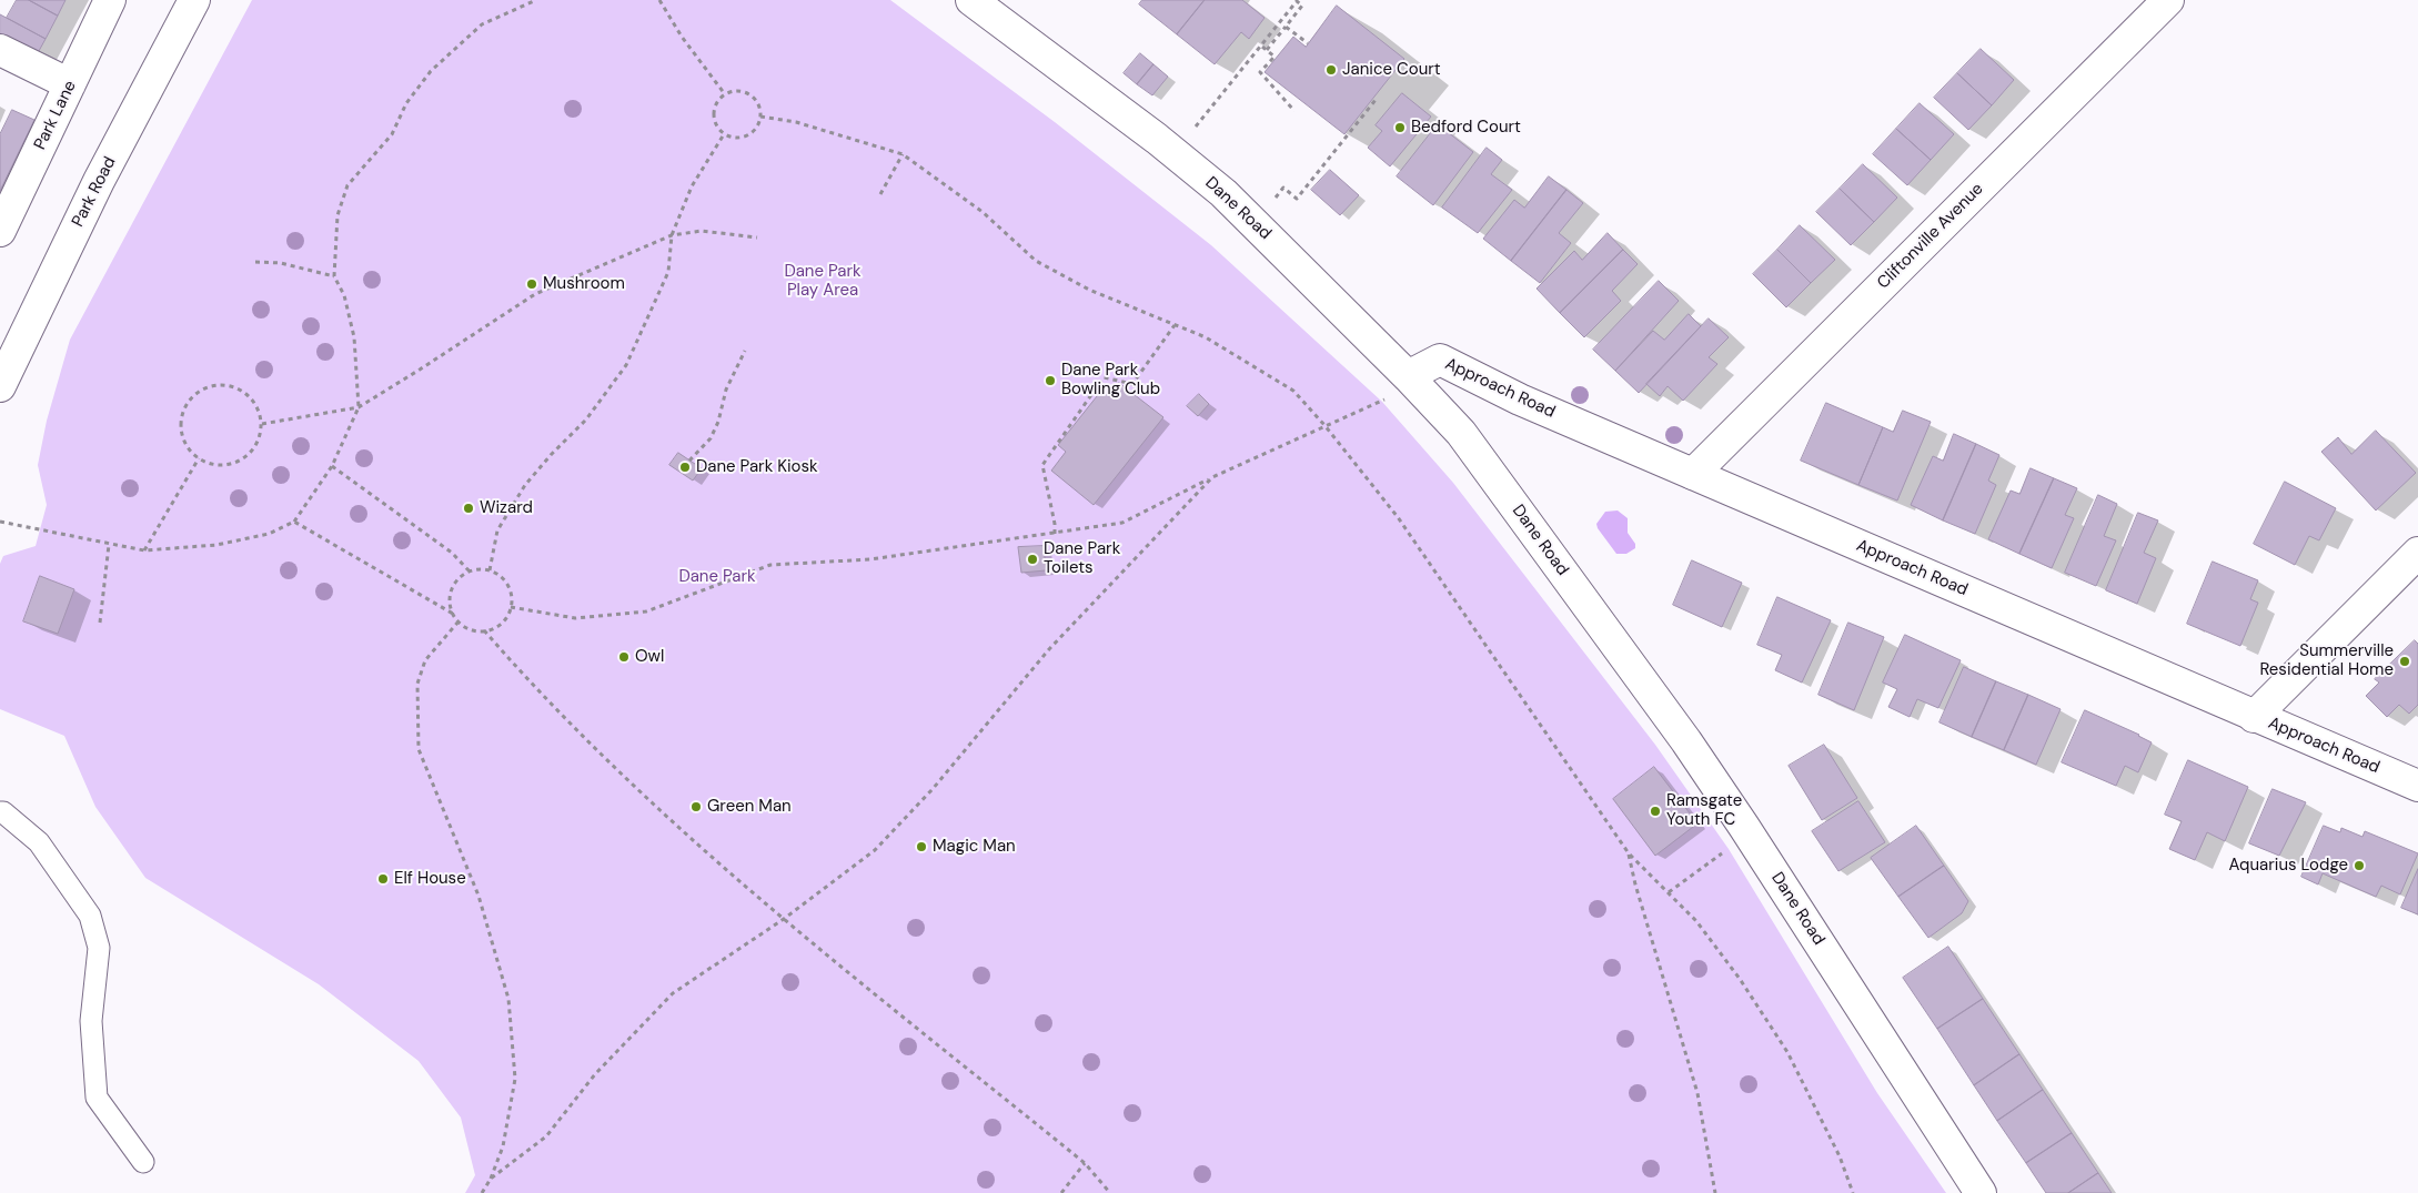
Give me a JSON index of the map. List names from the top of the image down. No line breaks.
{"streets":{"street":["Park Lane","Park Road","Dane Road","Cliftonville Avenue","Approach Road"]},"crossings":[["Dane Road","Approach Road"],["Cliftonville Avenue","Approach Road"]],"parks":["Dane Park Play Area","Dane Park"],"places":["Janice Court","Bedford Court","Mushroom","Dane Park Bowling Club","Dane Park Kiosk","Wizard","Dane Park Toilets","Owl","Summerville Residential Home","Green Man","Ramsgate Youth FC","Magic Man","Aquarius Lodge","Elf House"]}
